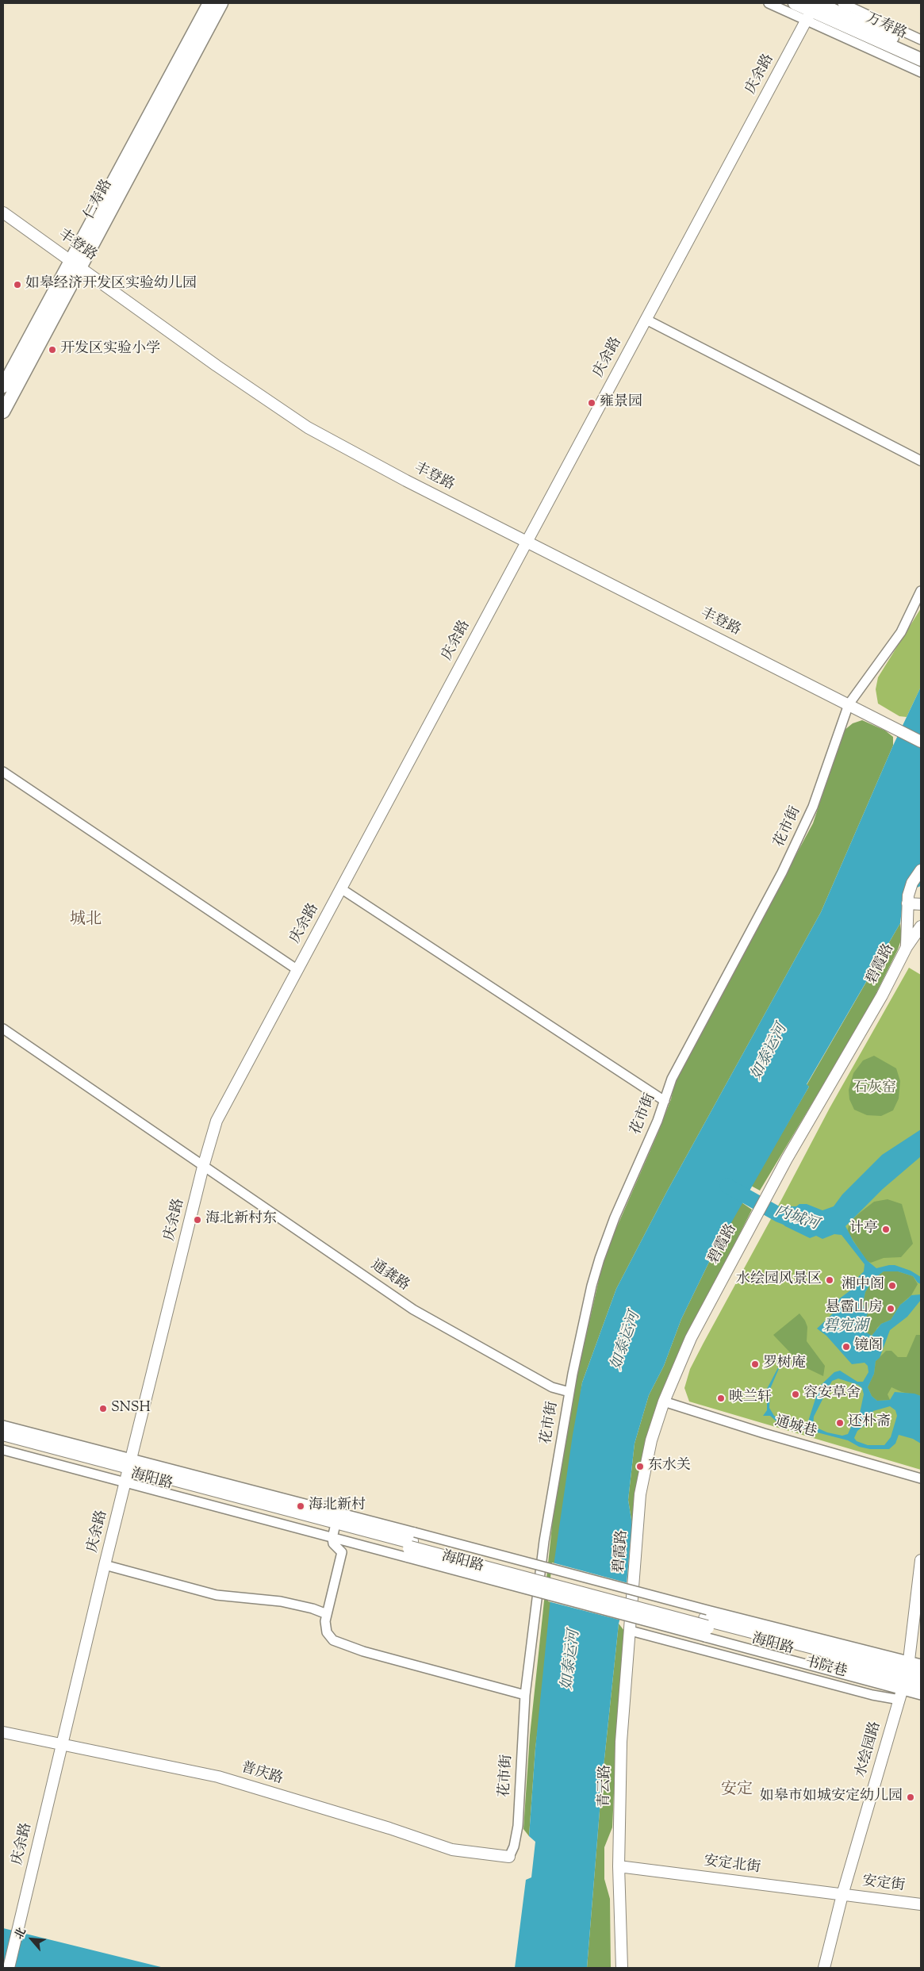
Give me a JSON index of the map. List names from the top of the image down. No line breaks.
{"streets":{"main road":["万寿路","仁寿路","海阳路"],"street":["庆余路","丰登路","花市街","碧霞路","通龚路","通城巷","书院巷","水绘园路","普庆路","青云路","安定北街","安定街"]},"crossings":[["万寿路","庆余路"],["庆余路","丰登路"],["庆余路","通龚路"],["庆余路","海阳路"],["庆余路","普庆路"],["仁寿路","丰登路"],["丰登路","花市街"],["花市街","通龚路"],["花市街","普庆路"],["碧霞路","通城巷"],["碧霞路","青云路"],["海阳路","书院巷"],["海阳路","水绘园路"],["书院巷","水绘园路"],["书院巷","青云路"],["水绘园路","安定北街"],["水绘园路","安定街"],["青云路","安定北街"],["安定北街","安定街"]],"districts":["城北","安定"],"water":["如泰运河","内城河","碧宛湖"],"parks":["石灰窑"],"places":["如皋经济开发区实验幼儿园","开发区实验小学","雍景园","海北新村东","计亭","水绘园风景区","湘中阁","悬霤山房","镜阁","罗树庵","容安草舍","映兰轩","SNSH","还朴斋","东水关","海北新村","如皋市如城安定幼儿园"],"north":"top left"}
